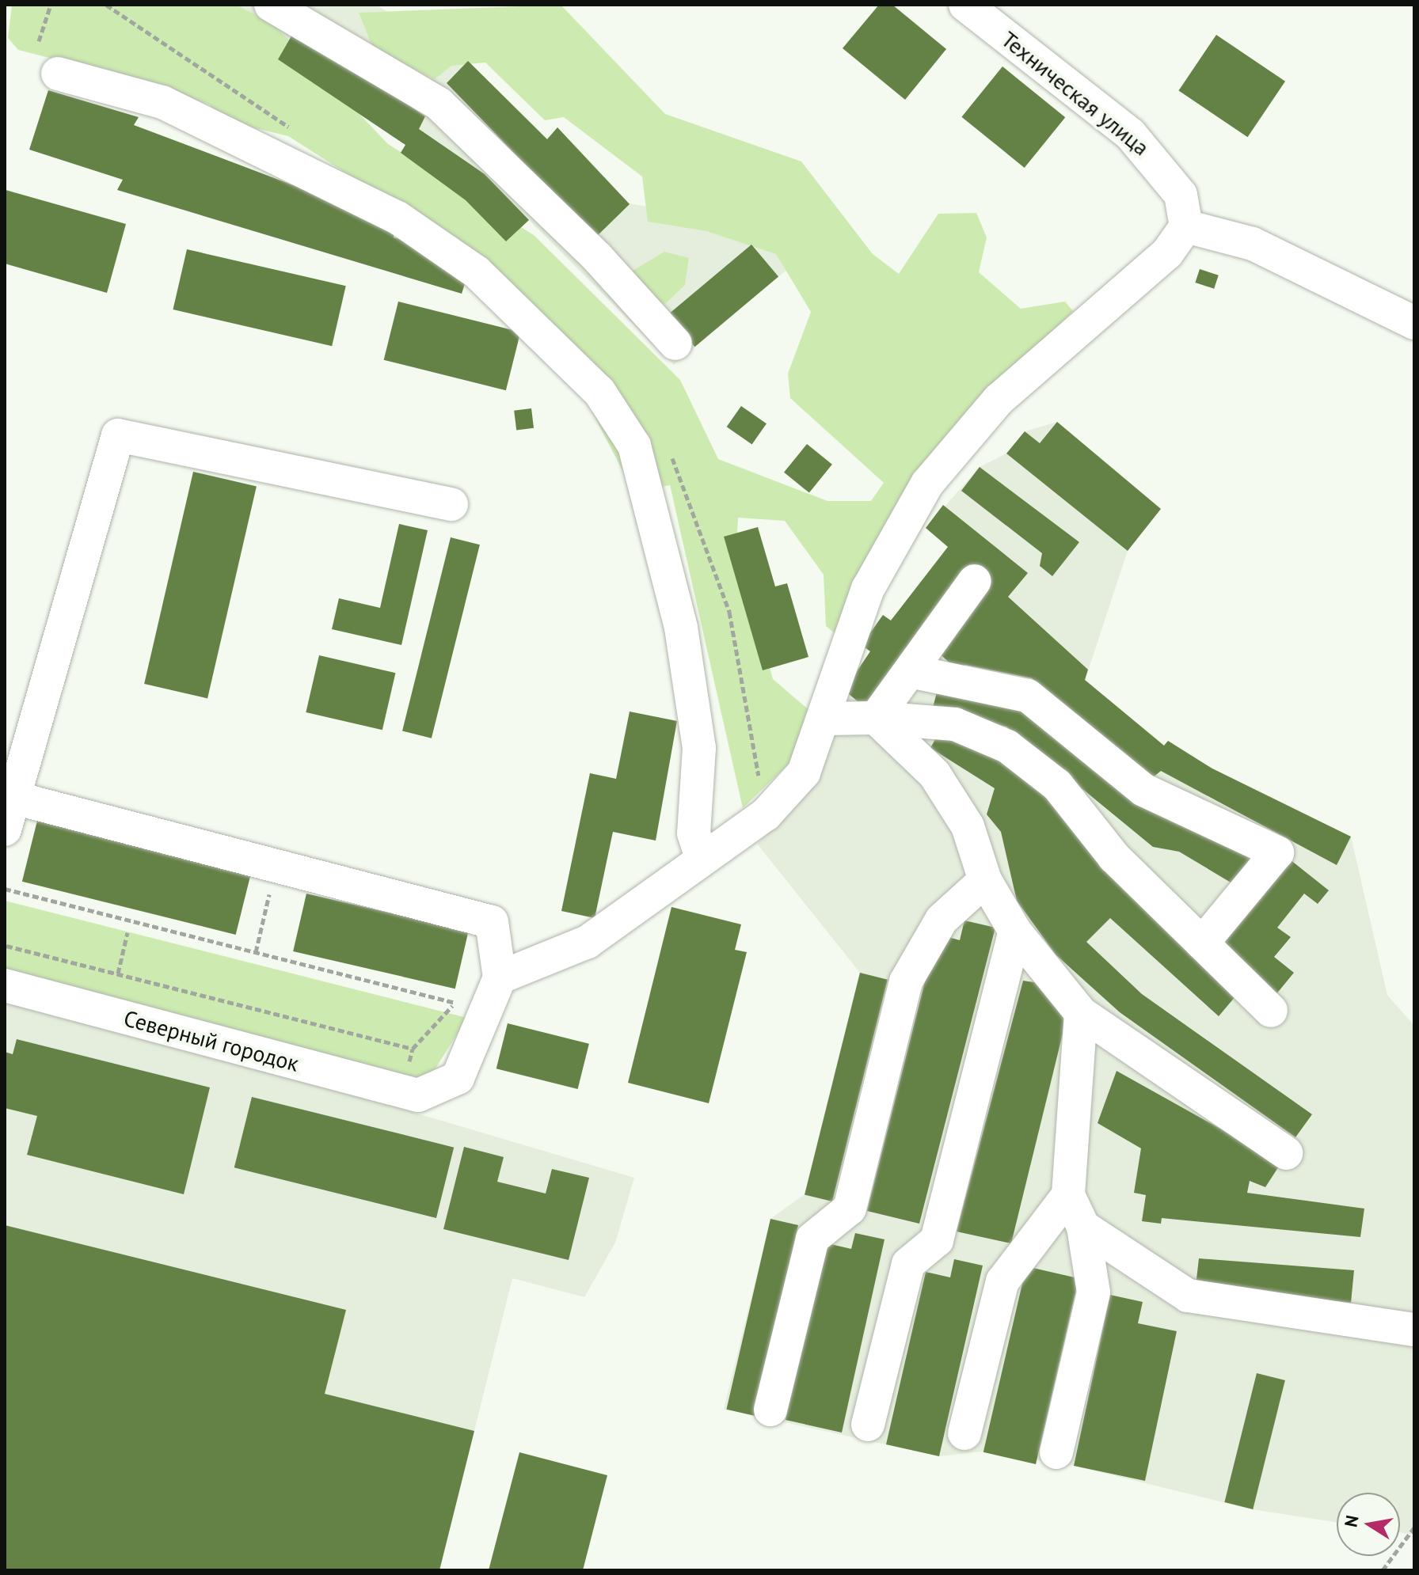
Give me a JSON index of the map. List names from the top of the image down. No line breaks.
{"streets":{"street":["Техническая улица","Северный городок"]},"north":"left"}
